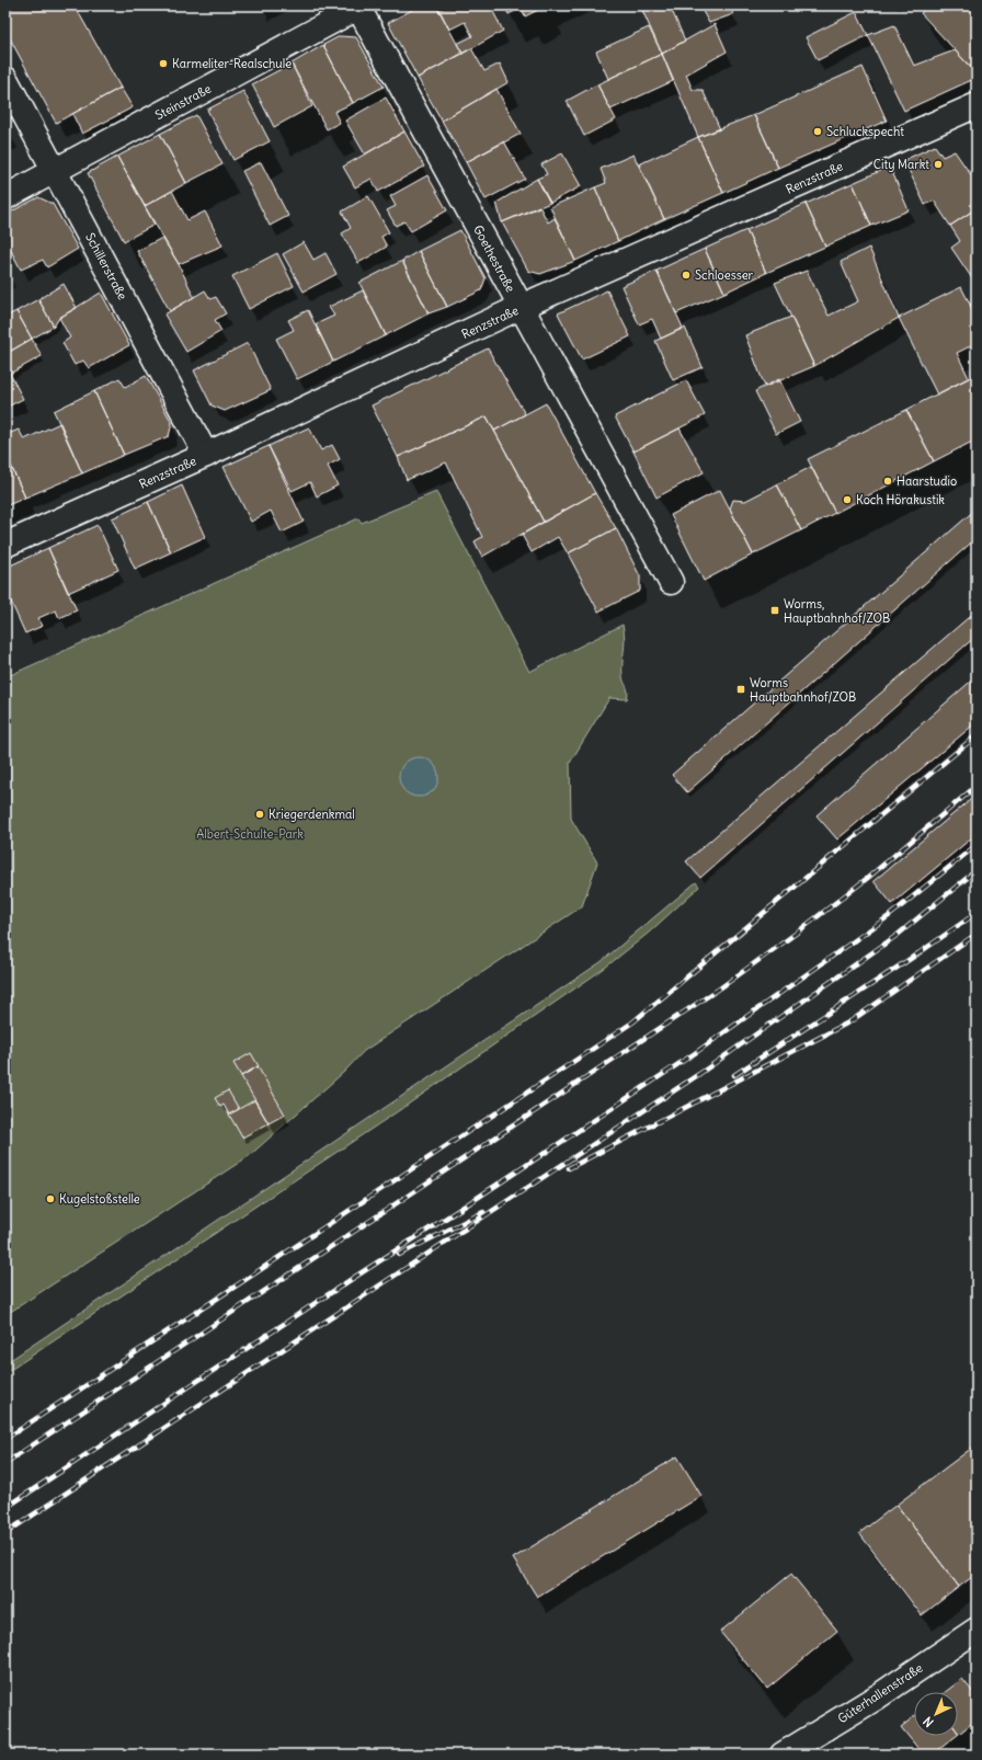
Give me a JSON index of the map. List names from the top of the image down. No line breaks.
{"streets":{"street":["Steinstraße","Renzstraße","Goethestraße","Schillerstraße","Güterhallenstraße"]},"crossings":[["Steinstraße","Goethestraße"],["Steinstraße","Schillerstraße"],["Renzstraße","Goethestraße"],["Renzstraße","Schillerstraße"]],"parks":["Albert-Schulte-Park"],"places":{"other":["Karmeliter-Realschule","Schluckspecht","City Markt","Schloesser","Haarstudio","Koch Hörakustik","Kriegerdenkmal","Kugelstoßstelle"],"transit":["Worms, Hauptbahnhof/ZOB","Worms Hauptbahnhof/ZOB"]},"north":"bottom left"}
